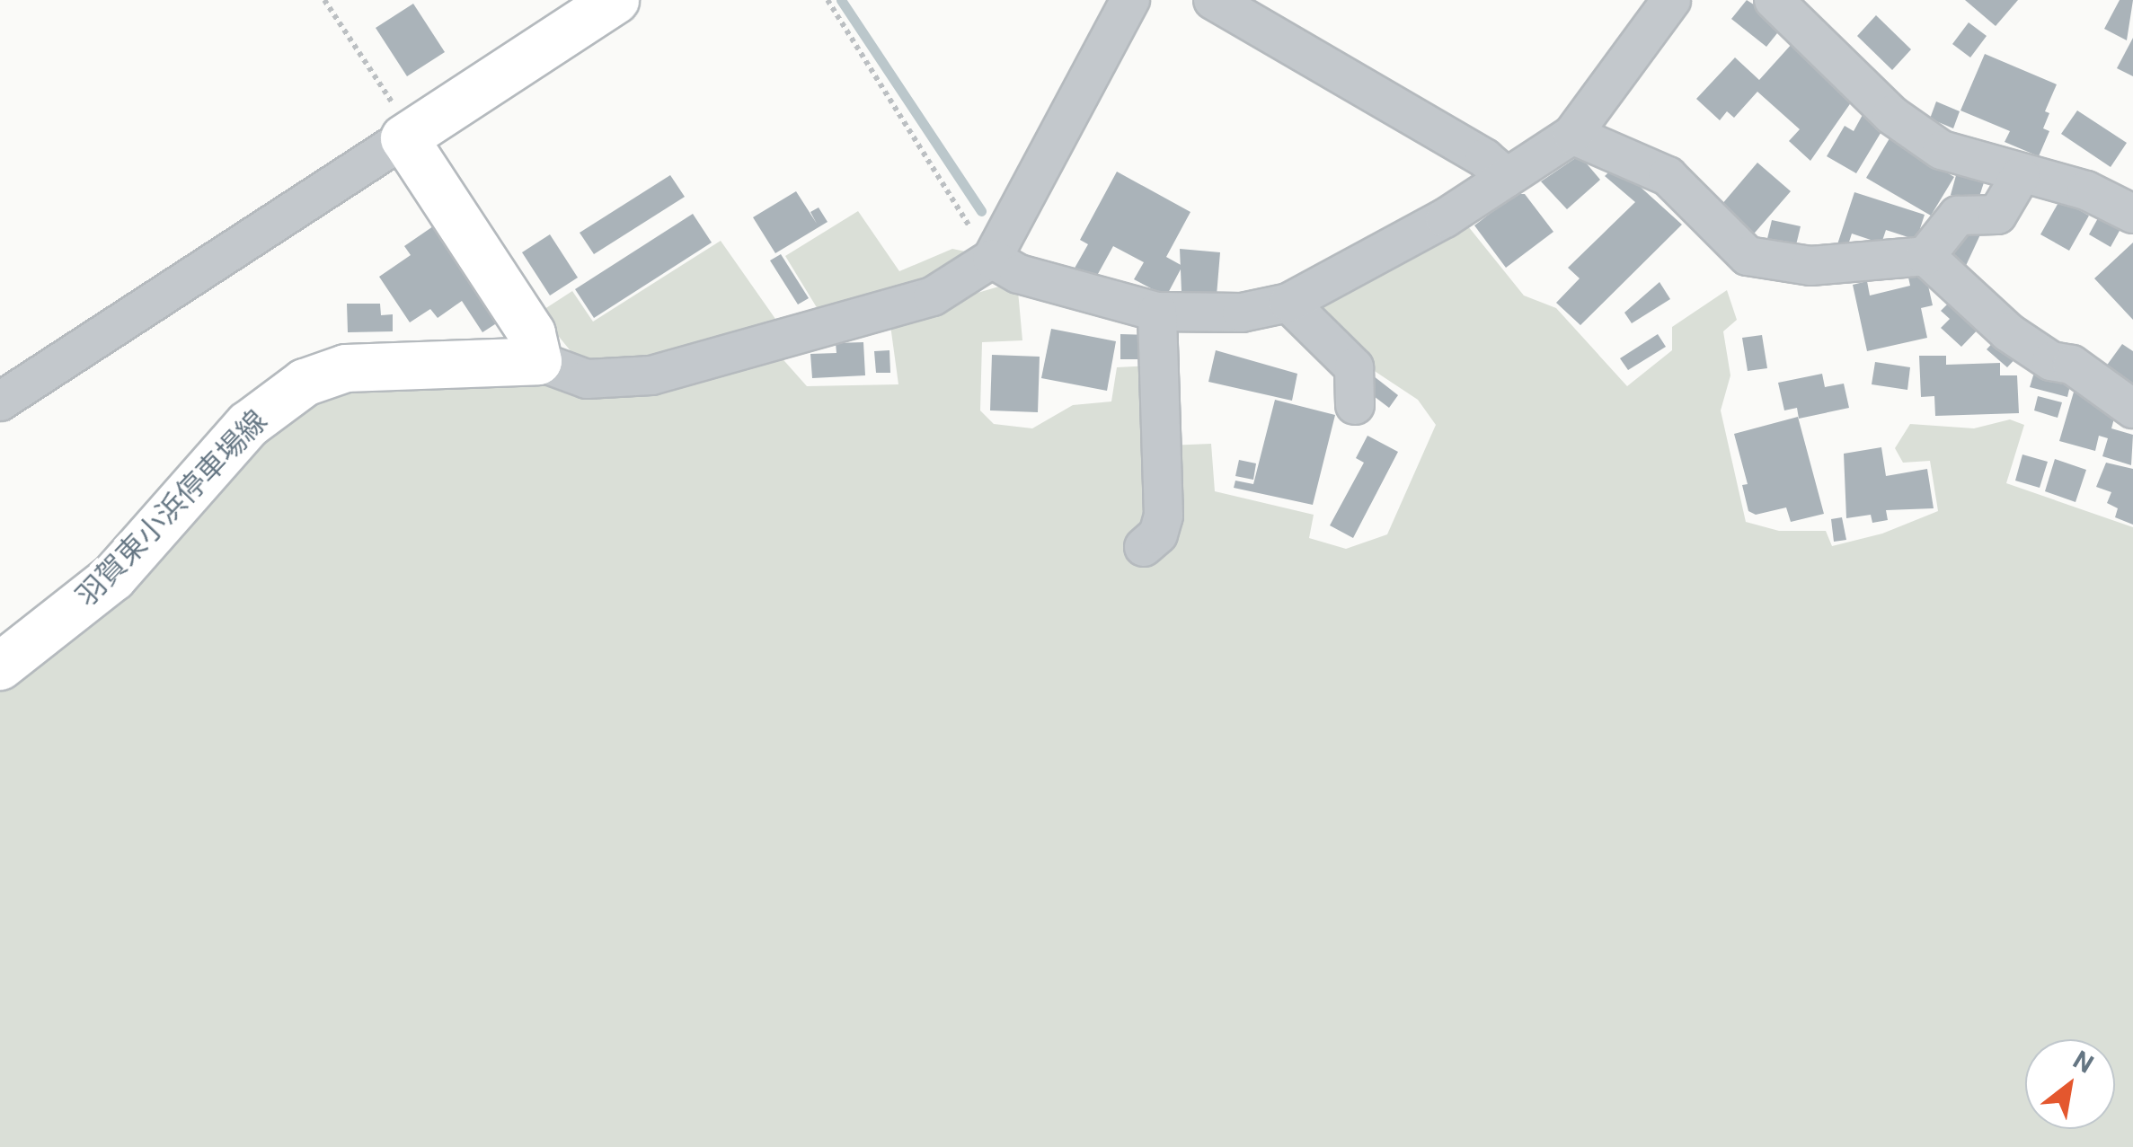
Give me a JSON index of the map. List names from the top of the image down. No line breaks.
{"streets":{"main road":["羽賀東小浜停車場線"]},"north":"top right"}
